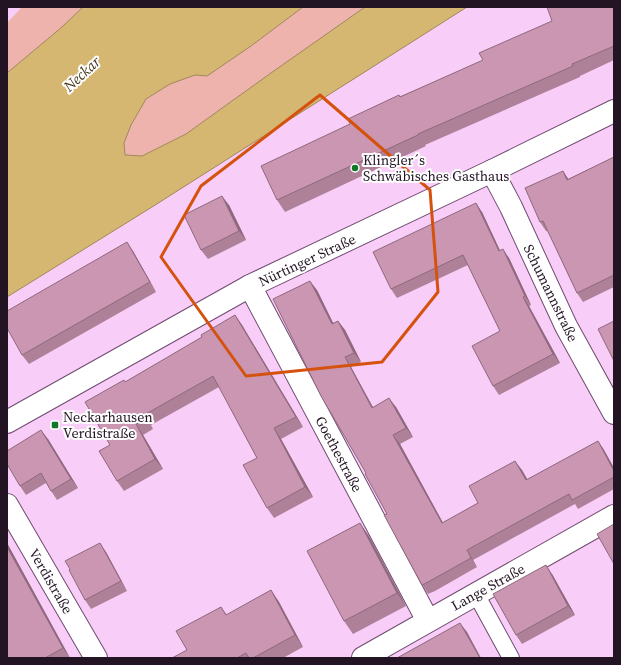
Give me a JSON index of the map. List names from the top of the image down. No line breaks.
{"streets":{"street":["Nürtinger Straße","Schumannstraße","Goethestraße","Verdistraße","Lange Straße"]},"crossings":[["Nürtinger Straße","Schumannstraße"],["Nürtinger Straße","Goethestraße"],["Goethestraße","Lange Straße"]],"water":["Neckar"],"places":{"other":["Klingler´s Schwäbisches Gasthaus"],"transit":["Neckarhausen Verdistraße"]}}
